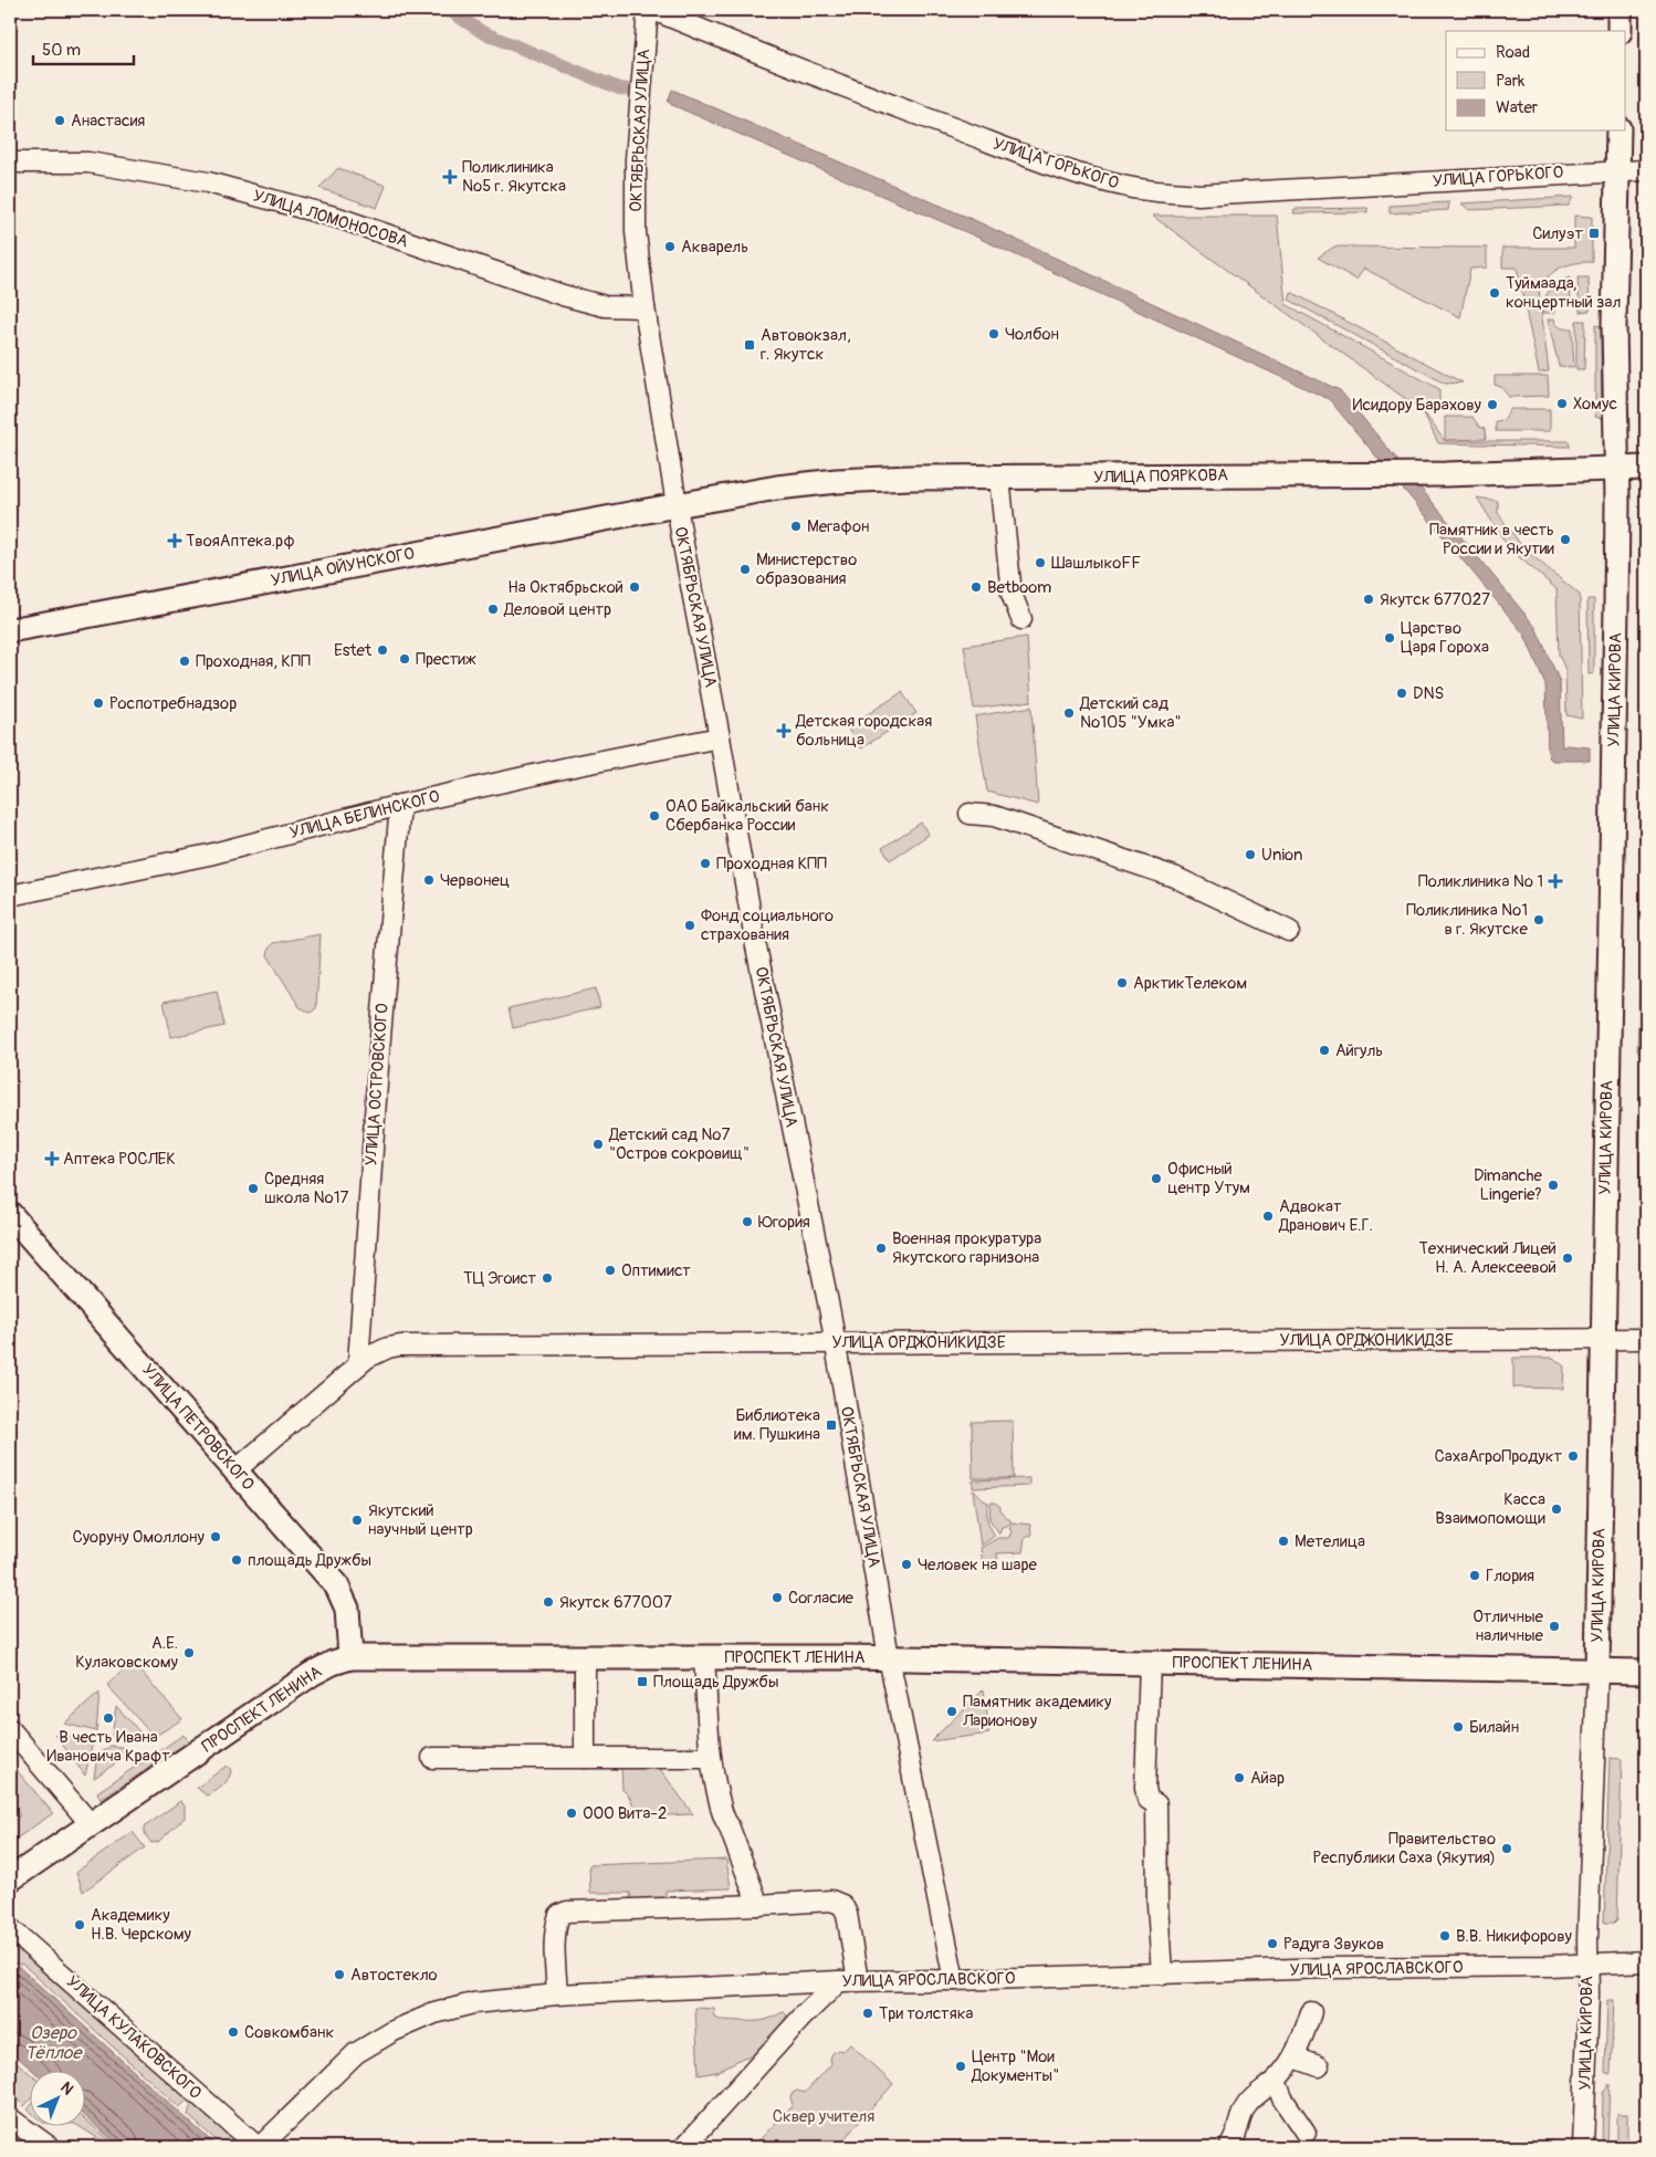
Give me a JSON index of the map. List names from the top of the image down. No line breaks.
{"streets":{"main road":["УЛИЦА ПОЯРКОВА","УЛИЦА ОЙУНСКОГО","УЛИЦА КИРОВА","УЛИЦА ПЕТРОВСКОГО","ПРОСПЕКТ ЛЕНИНА"],"street":["ОКТЯБРЬСКАЯ УЛИЦА","УЛИЦА ГОРЬКОГО","УЛИЦА ЛОМОНОСОВА","УЛИЦА БЕЛИНСКОГО","УЛИЦА ОСТРОВСКОГО","УЛИЦА ОРДЖОНИКИДЗЕ","УЛИЦА ЯРОСЛАВСКОГО","УЛИЦА КУЛАКОВСКОГО"]},"crossings":[["ОКТЯБРЬСКАЯ УЛИЦА","УЛИЦА ЛОМОНОСОВА"],["ОКТЯБРЬСКАЯ УЛИЦА","УЛИЦА ПОЯРКОВА"],["ОКТЯБРЬСКАЯ УЛИЦА","УЛИЦА ОЙУНСКОГО"],["ОКТЯБРЬСКАЯ УЛИЦА","УЛИЦА БЕЛИНСКОГО"],["ОКТЯБРЬСКАЯ УЛИЦА","УЛИЦА ОРДЖОНИКИДЗЕ"],["ОКТЯБРЬСКАЯ УЛИЦА","ПРОСПЕКТ ЛЕНИНА"],["ОКТЯБРЬСКАЯ УЛИЦА","УЛИЦА ЯРОСЛАВСКОГО"],["УЛИЦА ГОРЬКОГО","УЛИЦА КИРОВА"],["УЛИЦА ПОЯРКОВА","УЛИЦА ОЙУНСКОГО"],["УЛИЦА ПОЯРКОВА","УЛИЦА КИРОВА"],["УЛИЦА КИРОВА","УЛИЦА ОРДЖОНИКИДЗЕ"],["УЛИЦА КИРОВА","ПРОСПЕКТ ЛЕНИНА"],["УЛИЦА КИРОВА","УЛИЦА ЯРОСЛАВСКОГО"],["УЛИЦА БЕЛИНСКОГО","УЛИЦА ОСТРОВСКОГО"],["УЛИЦА ОСТРОВСКОГО","УЛИЦА ОРДЖОНИКИДЗЕ"],["УЛИЦА ОРДЖОНИКИДЗЕ","УЛИЦА ПЕТРОВСКОГО"],["УЛИЦА ПЕТРОВСКОГО","ПРОСПЕКТ ЛЕНИНА"],["УЛИЦА ЯРОСЛАВСКОГО","УЛИЦА КУЛАКОВСКОГО"]],"water":["Озеро Тёплое"],"parks":["Сквер учителя"],"places":{"other":["Анастасия","Акварель","Туймаада, концертный зал","Чолбон","Хомус","Исидору Барахову","Мегафон","Памятник в честь России и Якутии","ШашлыкоFF","Министерство образования","На Октябрьской","Betboom","Якутск 677027","Деловой центр","Царство Царя Гороха","Estet","Престиж","Проходная, КПП","DNS","Роспотребнадзор","Детский сад №105 \"Умка\"","ОАО Байкальский банк Сбербанка России","Union","Проходная КПП","Червонец","Поликлиника №1 в г. Якутске","Фонд социального страхования","АрктикТелеком","Айгуль","Детский сад №7 \"Остров сокровищ\"","Офисный центр Утум","Dimanche Lingerie?","Средняя школа №17","Адвокат Дранович Е.Г.","Югория","Военная прокуратура Якутского гарнизона","Технический Лицей Н. А. Алексеевой","Оптимист","ТЦ Эгоист","СахаАгроПродукт","Касса Взаимопомощи","Якутский научный центр","Суоруну Омоллону","Метелица","площадь Дружбы","Человек на шаре","Глория","Согласие","Якутск 677007","Отличные наличные","А.Е. Кулаковскому","Памятник академику Ларионову","В честь Ивана Ивановича Крафт","Билайн","Айар","ООО Вита-2","Правительство Республики Саха (Якутия)","Академику Н.В. Черскому","В.В. Никифорову","Радуга Звуков","Автостекло","Три толстяка","Совкомбанк","Центр \"Мои Документы\""],"health":["Поликлиника №5 г. Якутска","ТвояАптека.рф","Детская городская больница","Поликлиника № 1","Аптека РОСЛЕК"],"transit":["Силуэт","Автовокзал, г. Якутск","Библиотека им. Пушкина","Площадь Дружбы"]},"legend":["Road","Park","Water"],"scale_bar":"50 m","north":"top right"}
